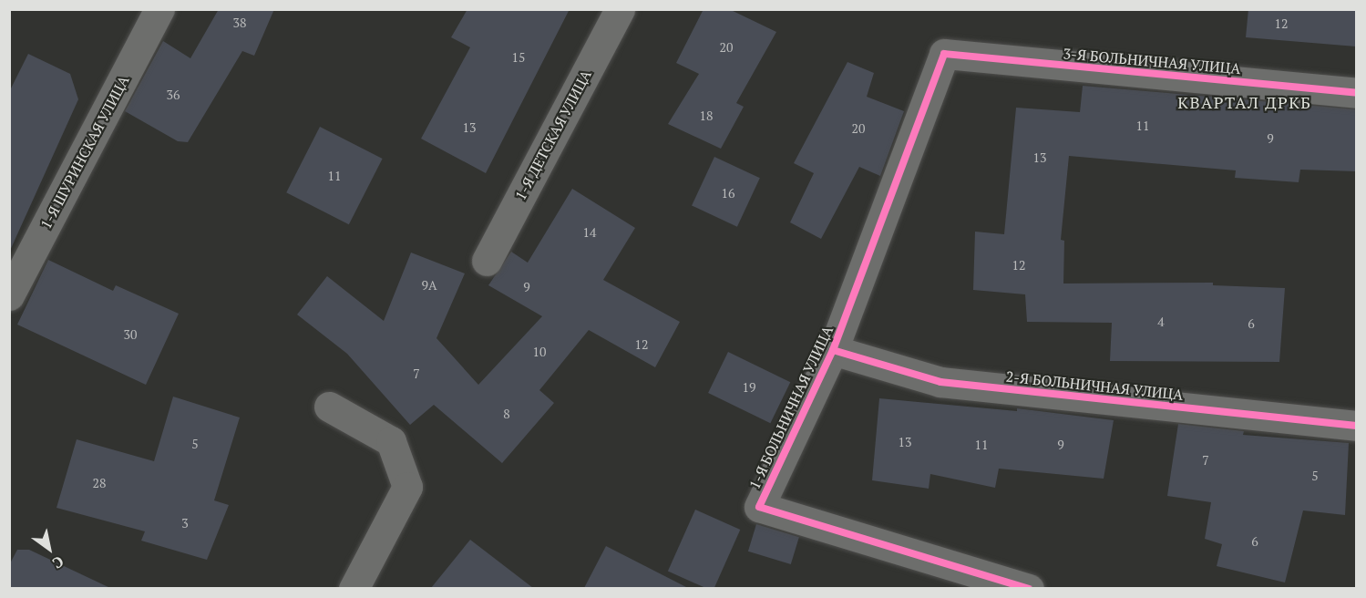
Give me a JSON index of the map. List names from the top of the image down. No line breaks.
{"streets":{"street":["3-Я БОЛЬНИЧНАЯ УЛИЦА","1-Я ДЕТСКАЯ УЛИЦА","1-Я ШУРИНСКАЯ УЛИЦА","2-Я БОЛЬНИЧНАЯ УЛИЦА","1-Я БОЛЬНИЧНАЯ УЛИЦА"]},"crossings":[["3-Я БОЛЬНИЧНАЯ УЛИЦА","1-Я БОЛЬНИЧНАЯ УЛИЦА"],["2-Я БОЛЬНИЧНАЯ УЛИЦА","1-Я БОЛЬНИЧНАЯ УЛИЦА"]],"districts":["КВАРТАЛ ДРКБ"],"house_numbers":["38","12","20","15","36","18","11","13","20","9","13","11","16","14","12","9А","9","4","6","30","12","10","7","19","8","13","5","11","9","7","5","28","3","6"],"north":"bottom right"}
